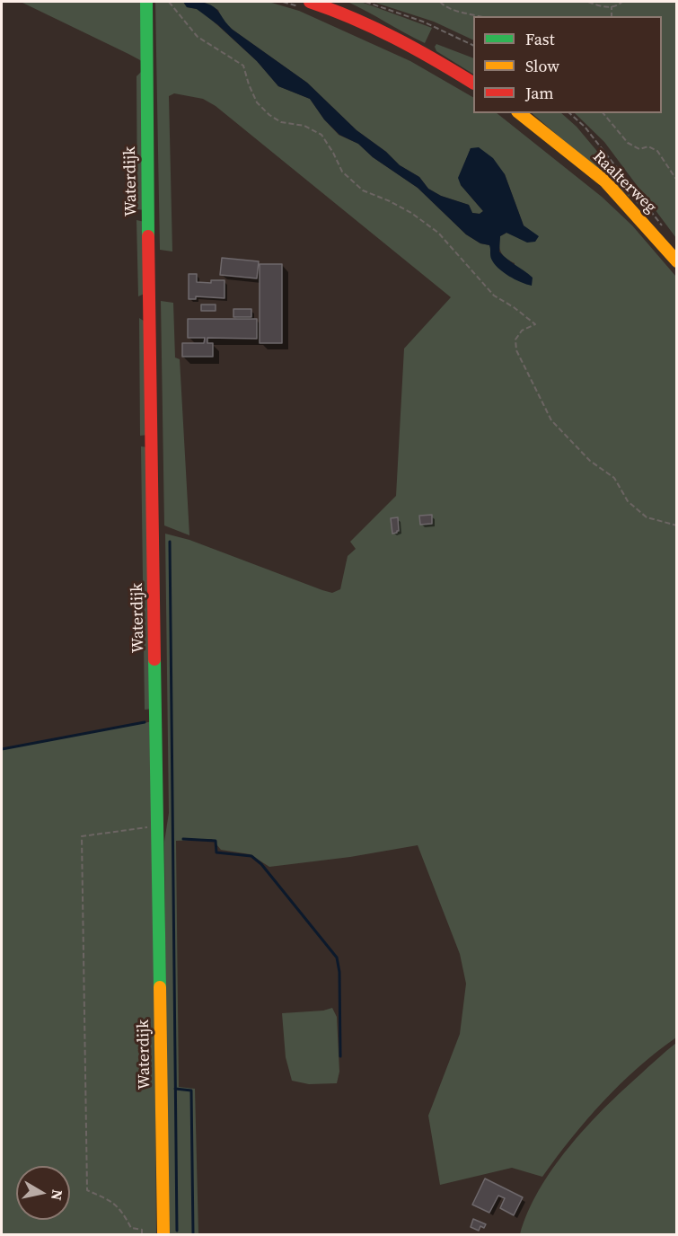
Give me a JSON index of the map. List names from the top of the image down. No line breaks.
{"streets":{"street":["Waterdijk","Raalterweg"]},"legend":["Fast","Slow","Jam"],"north":"right"}
